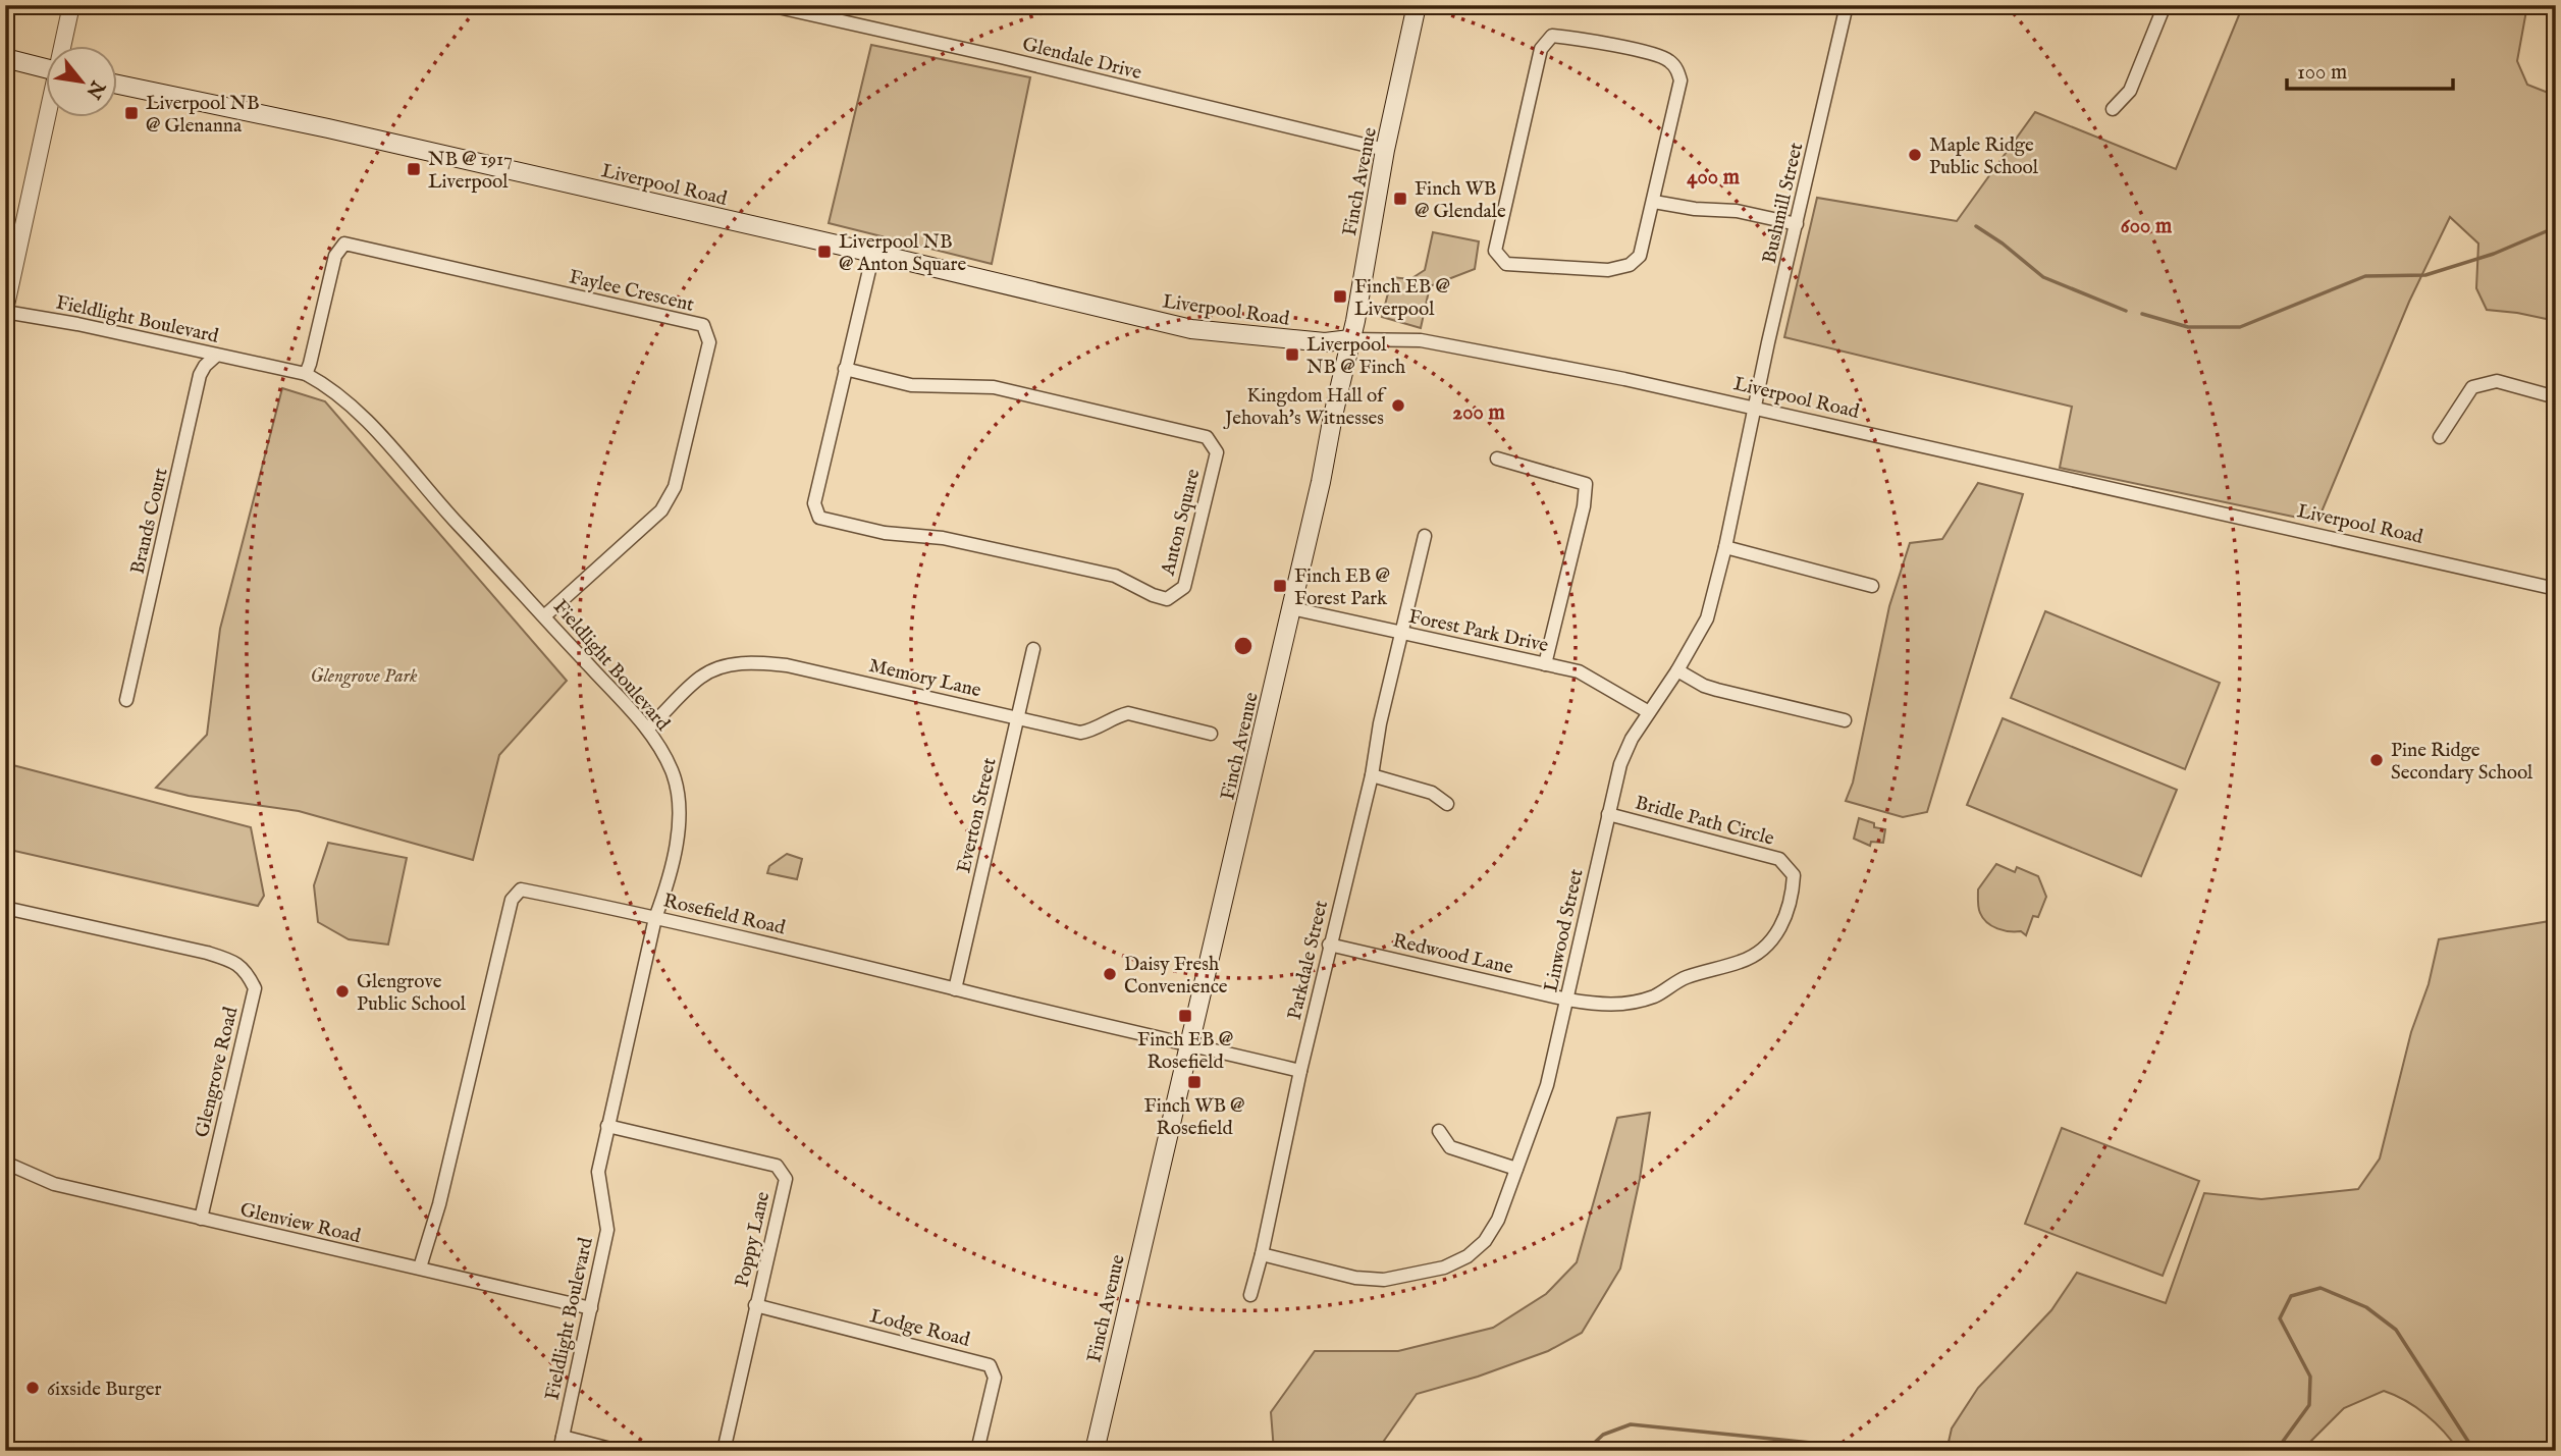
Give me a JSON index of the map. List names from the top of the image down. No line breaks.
{"streets":{"main road":["Finch Avenue","Liverpool Road"],"street":["Glendale Drive","Bushmill Street","Faylee Crescent","Fieldlight Boulevard","Brands Court","Anton Square","Forest Park Drive","Memory Lane","Everton Street","Bridle Path Circle","Rosefield Road","Linwood Street","Redwood Lane","Parkdale Street","Glengrove Road","Glenview Road","Poppy Lane","Lodge Road"]},"crossings":[["Glendale Drive","Finch Avenue"],["Finch Avenue","Liverpool Road"],["Finch Avenue","Forest Park Drive"],["Finch Avenue","Rosefield Road"],["Liverpool Road","Bushmill Street"],["Liverpool Road","Anton Square"],["Liverpool Road","Linwood Street"],["Bushmill Street","Linwood Street"],["Faylee Crescent","Fieldlight Boulevard"],["Fieldlight Boulevard","Brands Court"],["Fieldlight Boulevard","Memory Lane"],["Fieldlight Boulevard","Rosefield Road"],["Fieldlight Boulevard","Glenview Road"],["Fieldlight Boulevard","Poppy Lane"],["Forest Park Drive","Linwood Street"],["Forest Park Drive","Parkdale Street"],["Memory Lane","Everton Street"],["Everton Street","Rosefield Road"],["Bridle Path Circle","Linwood Street"],["Bridle Path Circle","Redwood Lane"],["Rosefield Road","Parkdale Street"],["Rosefield Road","Glenview Road"],["Linwood Street","Redwood Lane"],["Linwood Street","Parkdale Street"],["Redwood Lane","Parkdale Street"],["Glengrove Road","Glenview Road"],["Poppy Lane","Lodge Road"]],"parks":["Glengrove Park"],"places":{"transit":["Liverpool NB @ Glenanna","NB @ 1917 Liverpool","Finch WB @ Glendale","Liverpool NB @ Anton Square","Finch EB @ Liverpool","Liverpool NB @ Finch","Finch EB @ Forest Park","Finch EB @ Rosefield","Finch WB @ Rosefield"],"other":["Maple Ridge Public School","Kingdom Hall of Jehovah's Witnesses","Pine Ridge Secondary School","Daisy Fresh Convenience","Glengrove Public School","6ixside Burger"]},"scale_bar":"100 m","north":"bottom right","rings":["400 m","600 m","200 m"]}
